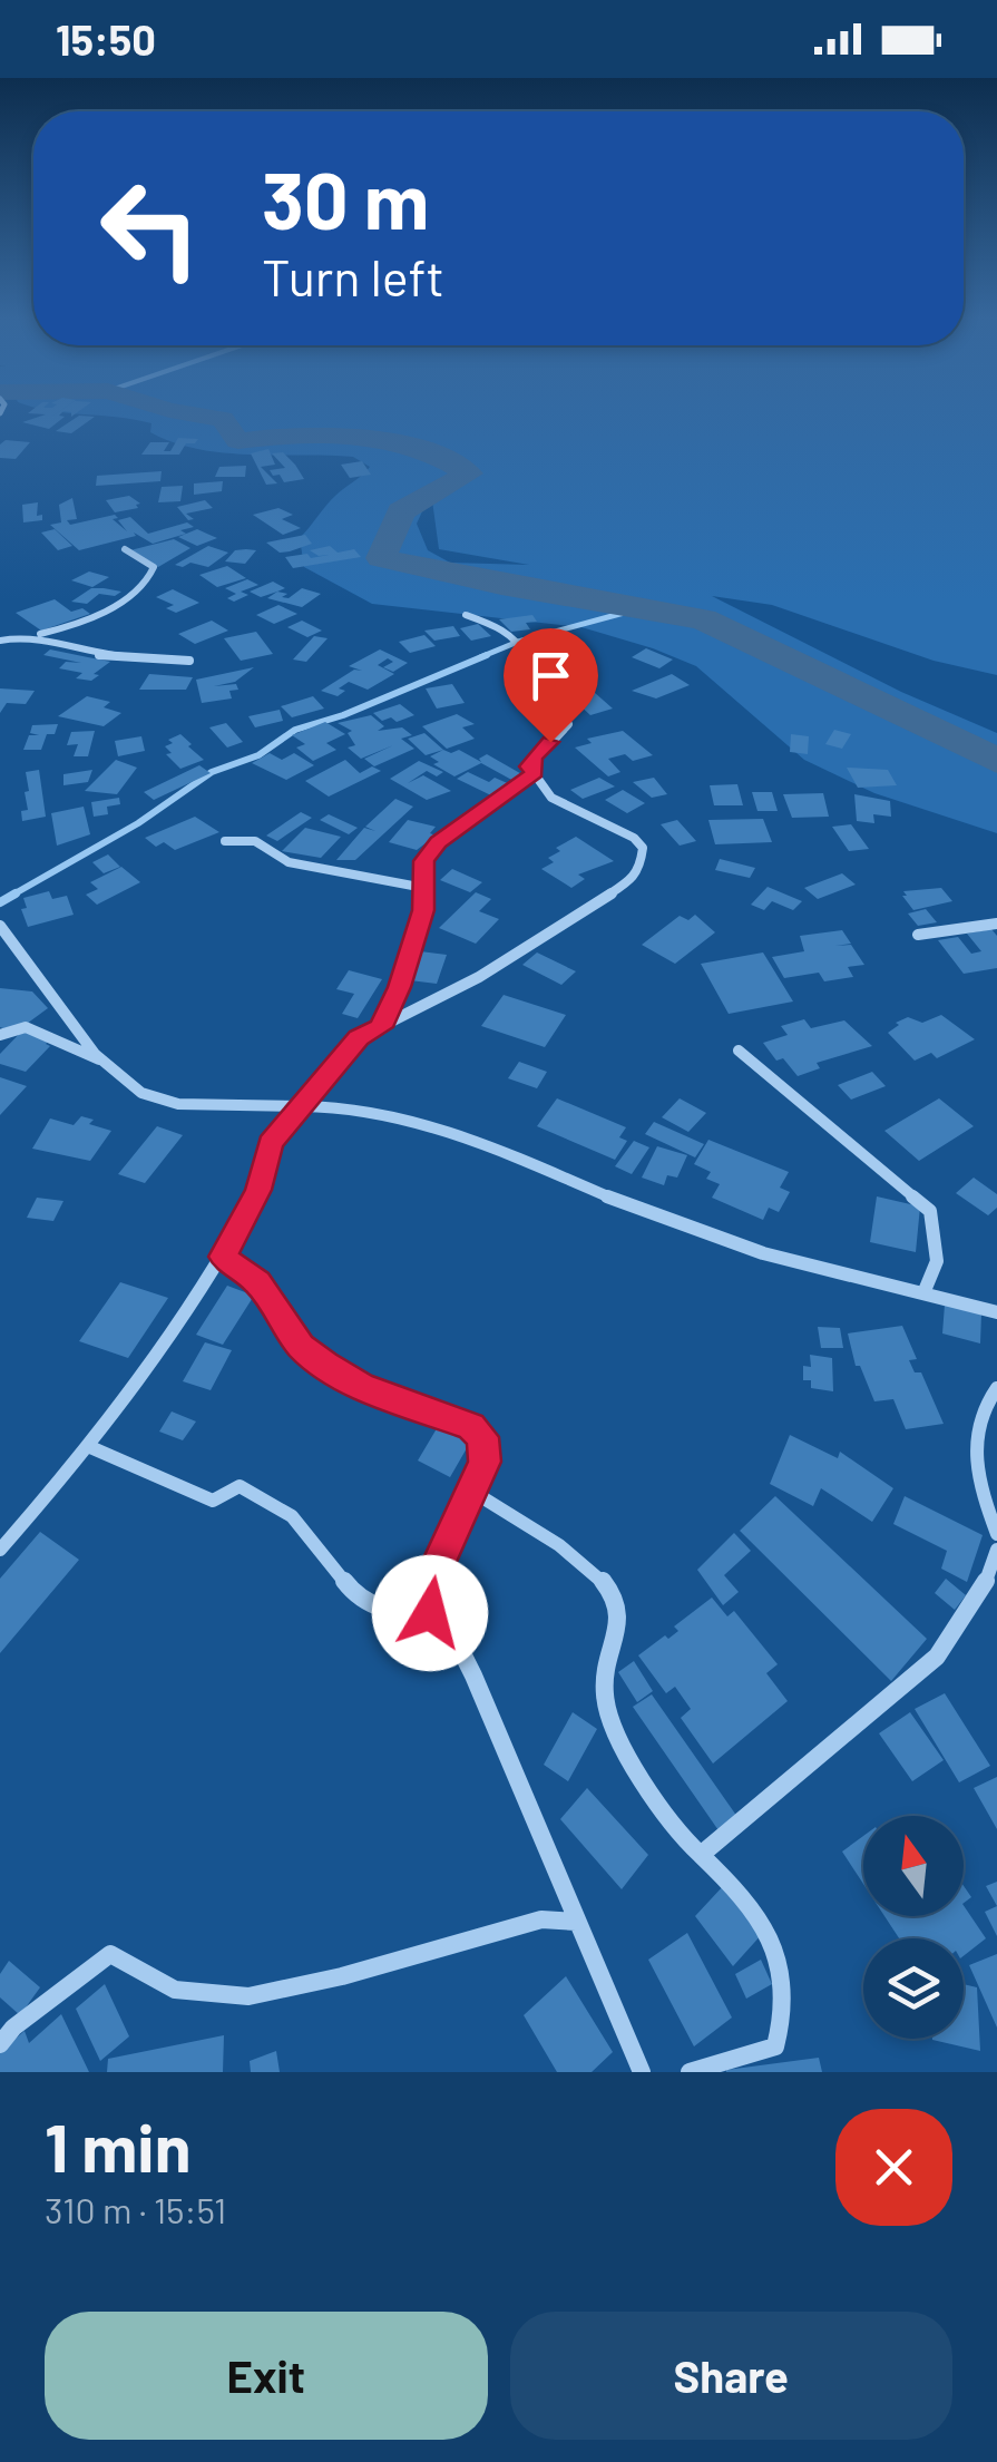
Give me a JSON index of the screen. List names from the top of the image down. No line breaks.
{"north":"top","page":{"status":"15:50","turn":["30 m","Turn left"],"heading":["1 min","310 m · 15:51"],"buttons":["Exit","Share"]}}
